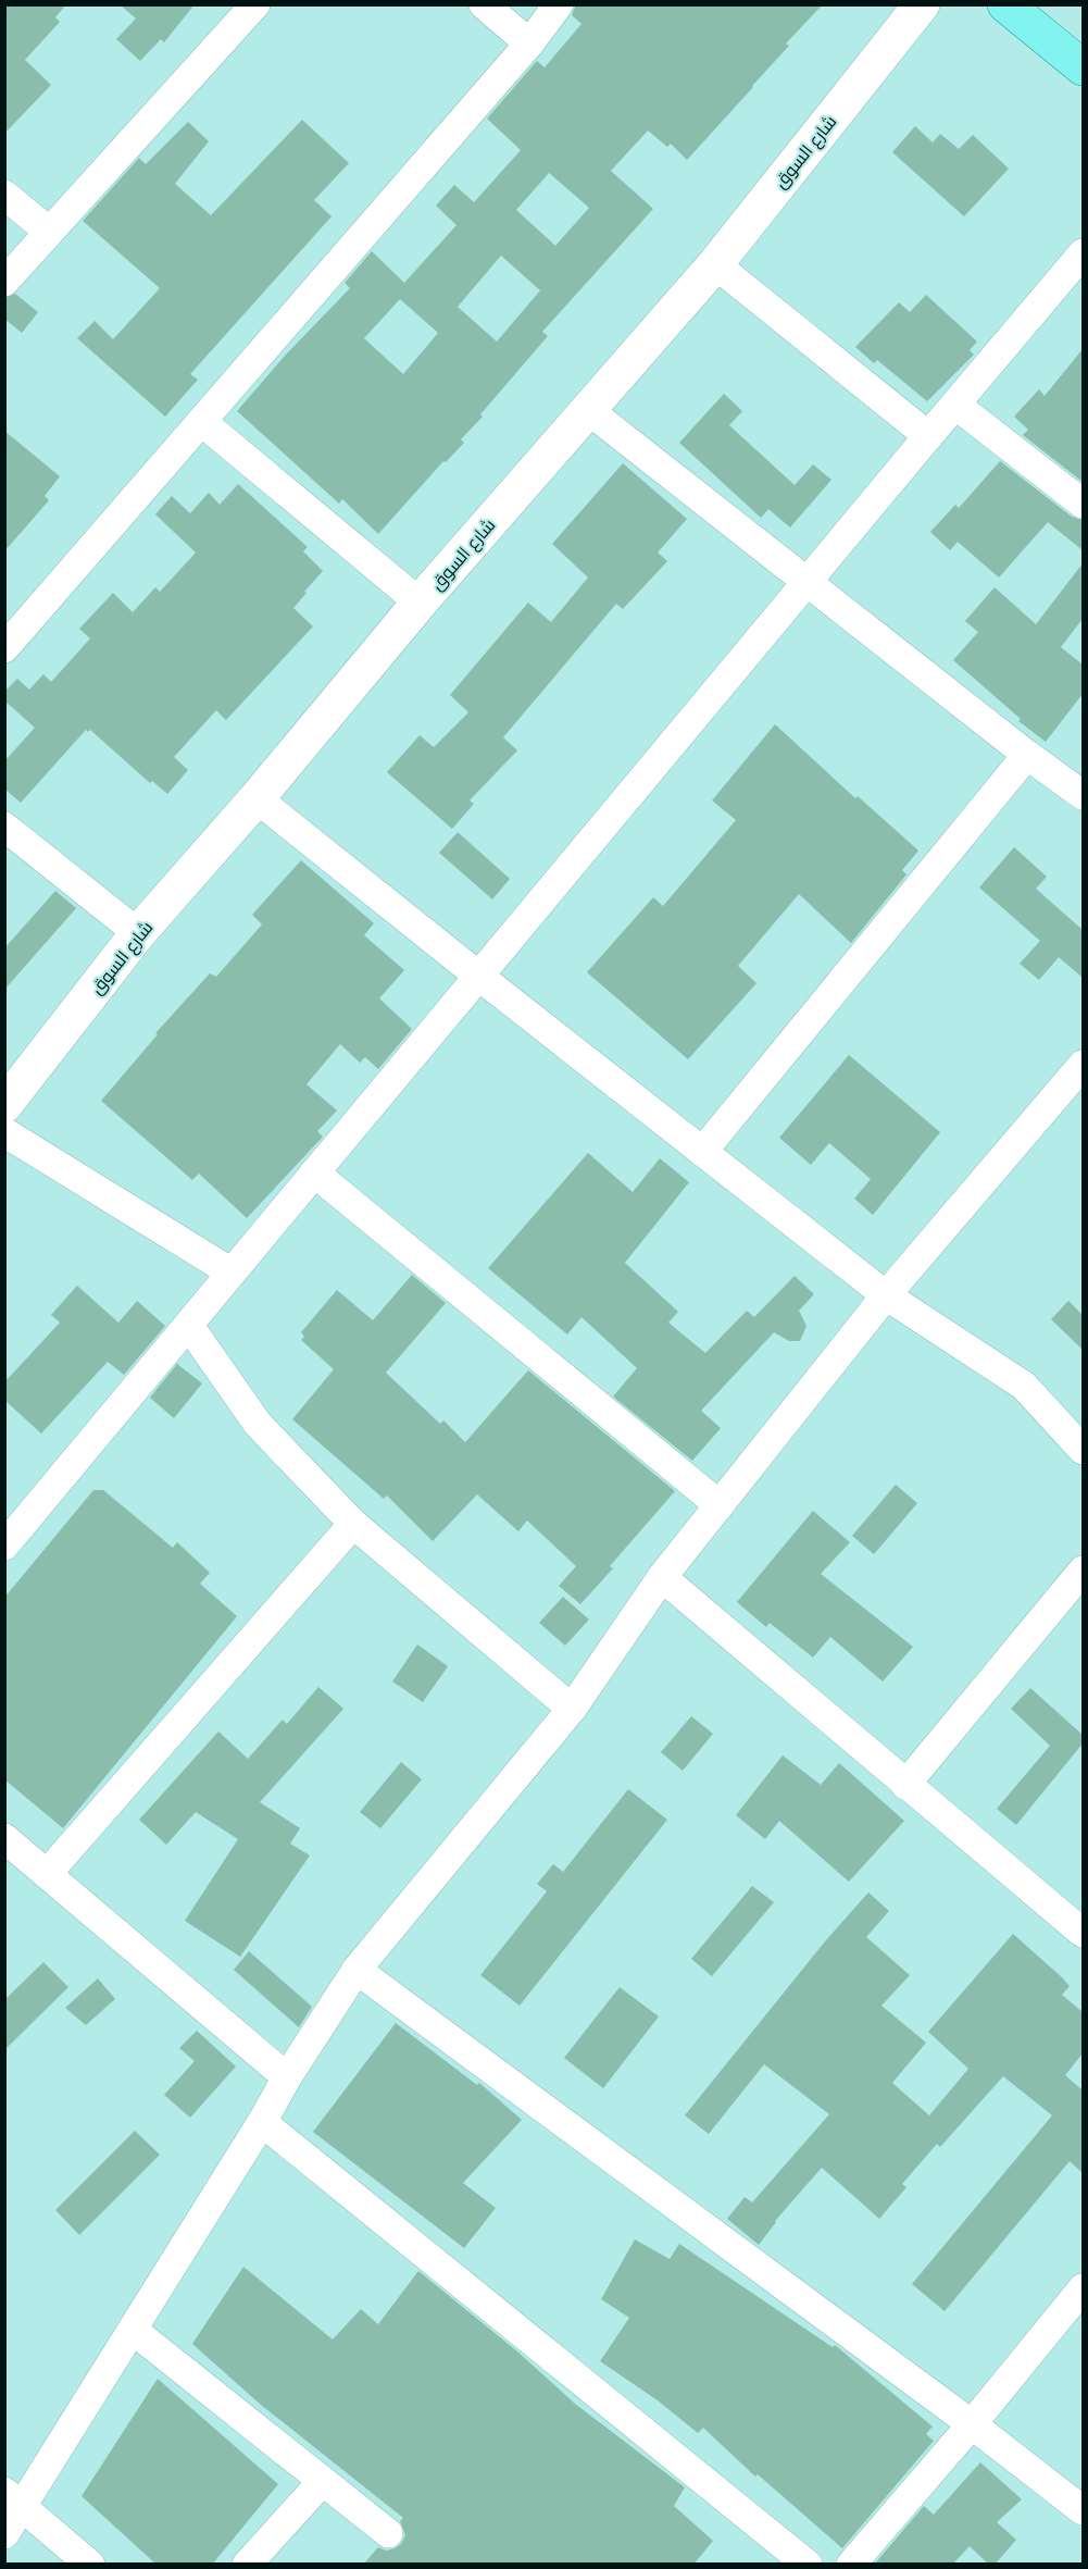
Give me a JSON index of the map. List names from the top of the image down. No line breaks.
{"streets":{"street":["شارع السوق"]}}
